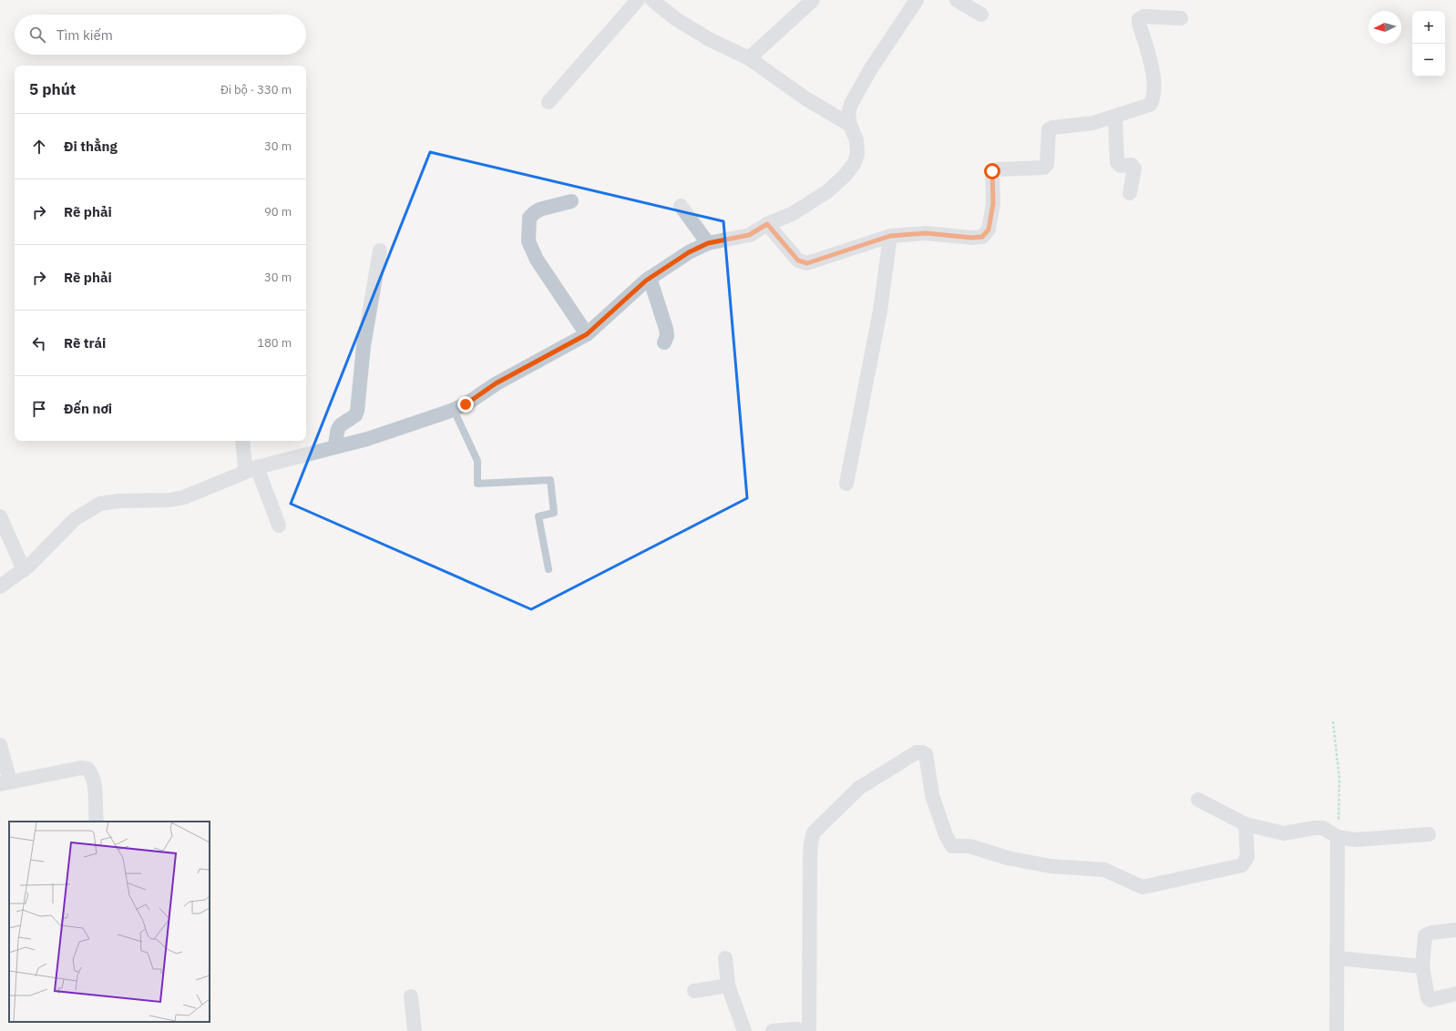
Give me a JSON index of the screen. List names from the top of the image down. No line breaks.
{"north":"left","page":{"map_buttons":["+","−"],"search":"Tìm kiếm","heading":["5 phút","Đi bộ · 330 m"],"list":[["Đi thẳng","30 m"],["Rẽ phải","90 m"],["Rẽ phải","30 m"],["Rẽ trái","180 m"],"Đến nơi"]}}
